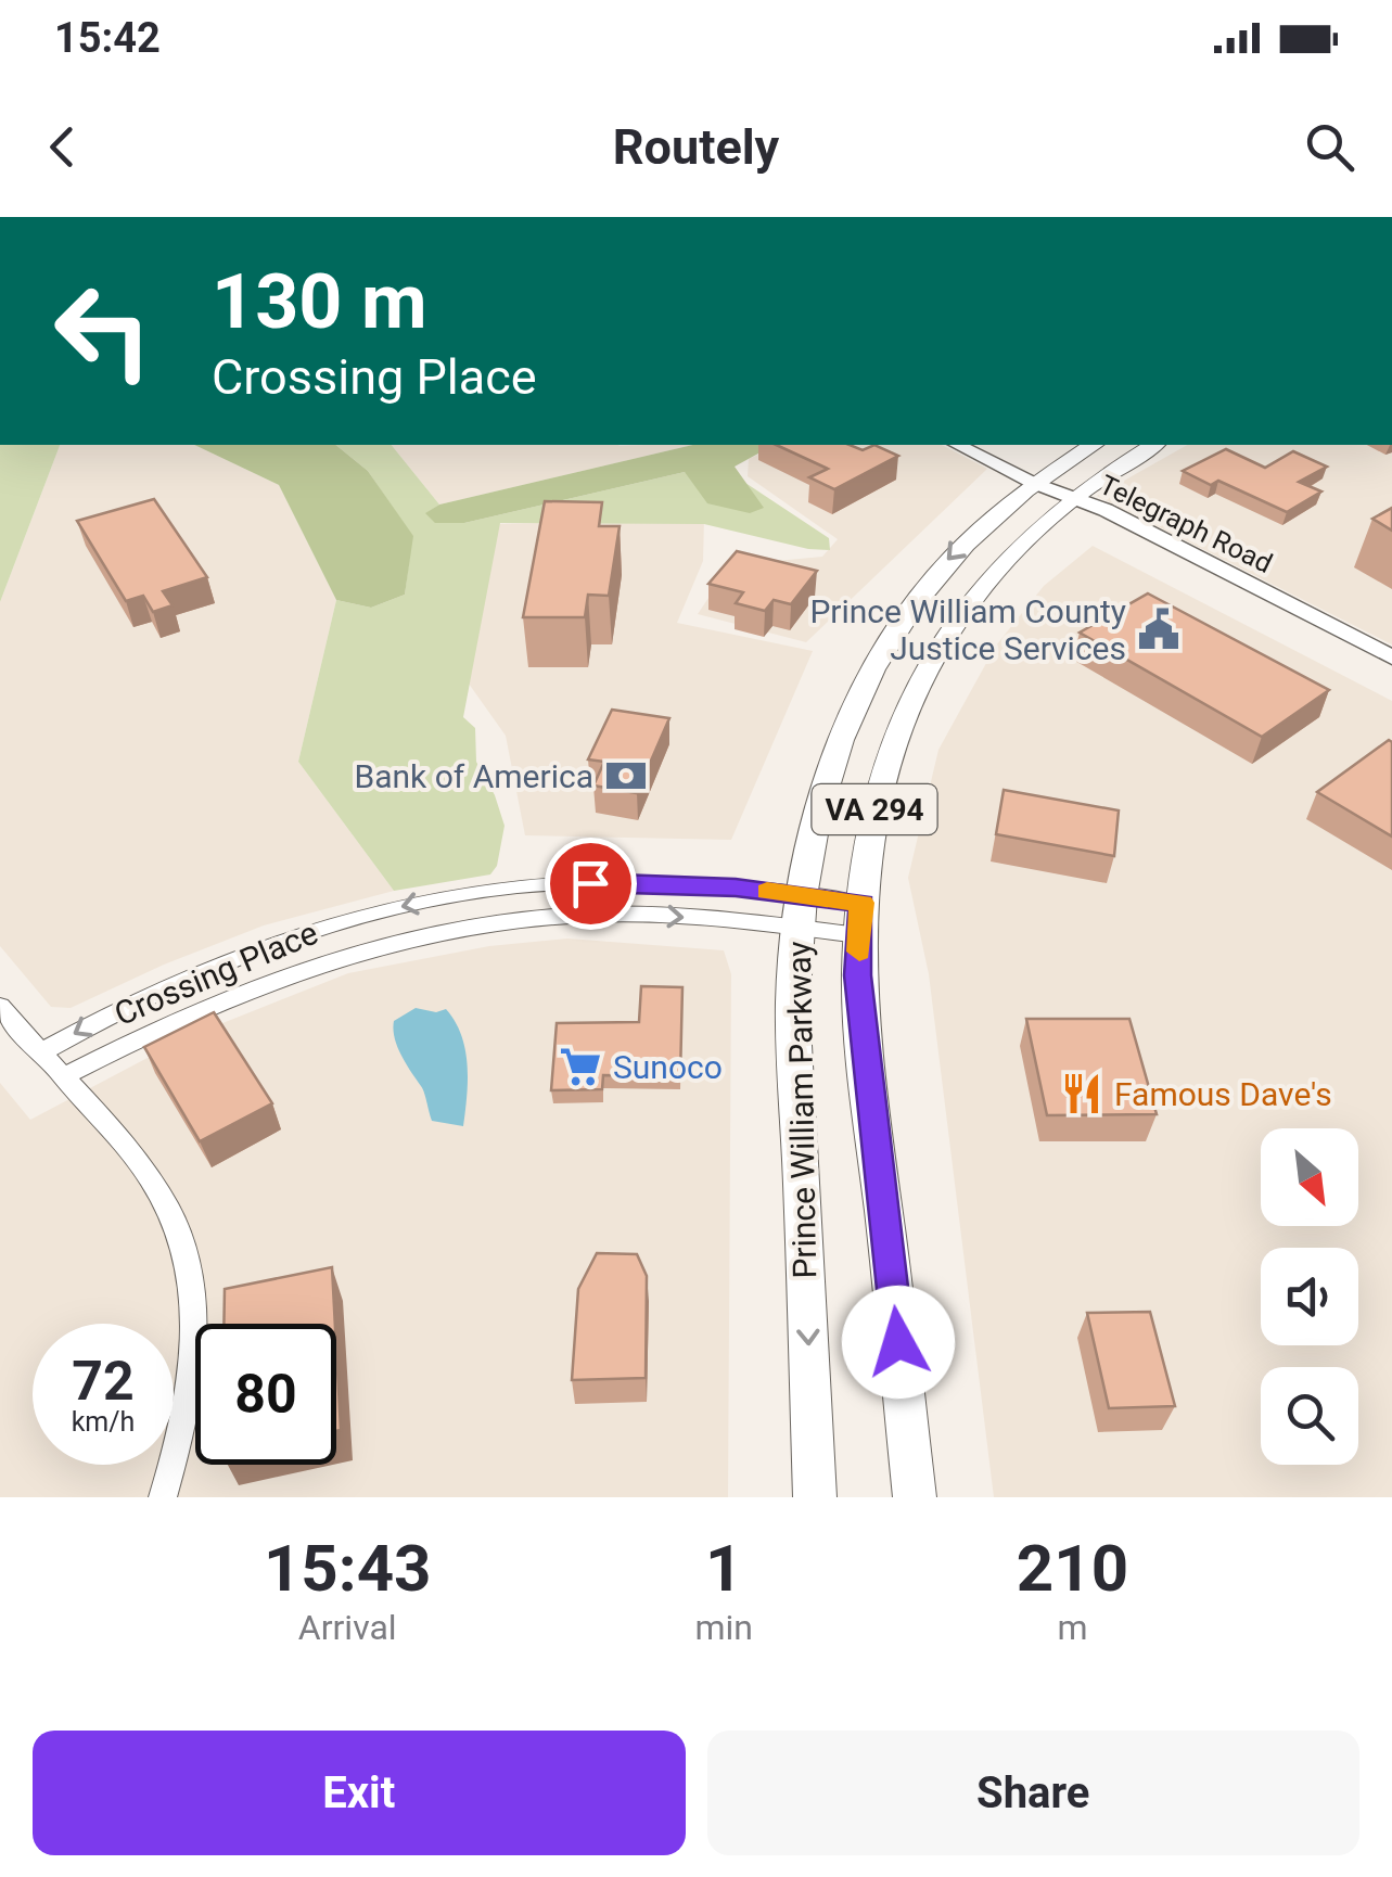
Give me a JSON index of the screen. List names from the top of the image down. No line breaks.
{"streets":{"highway":["VA 294","Prince William Parkway"],"main road":["Telegraph Road"],"street":["Crossing Place"]},"crossings":[["Telegraph Road","Prince William Parkway"],["Crossing Place","Prince William Parkway"]],"places":{"public building":["Prince William County Justice Services"],"bank":["Bank of America"],"supermarket":["Sunoco"],"restaurant":["Famous Dave's"]},"north":"bottom right","page":{"status":"15:42","header":"Routely","turn":["130 m","Crossing Place"],"speed":"72 km/h","limit":"80","eta":["15:43","Arrival","1","min","210","m"],"buttons":["Exit","Share"]}}
